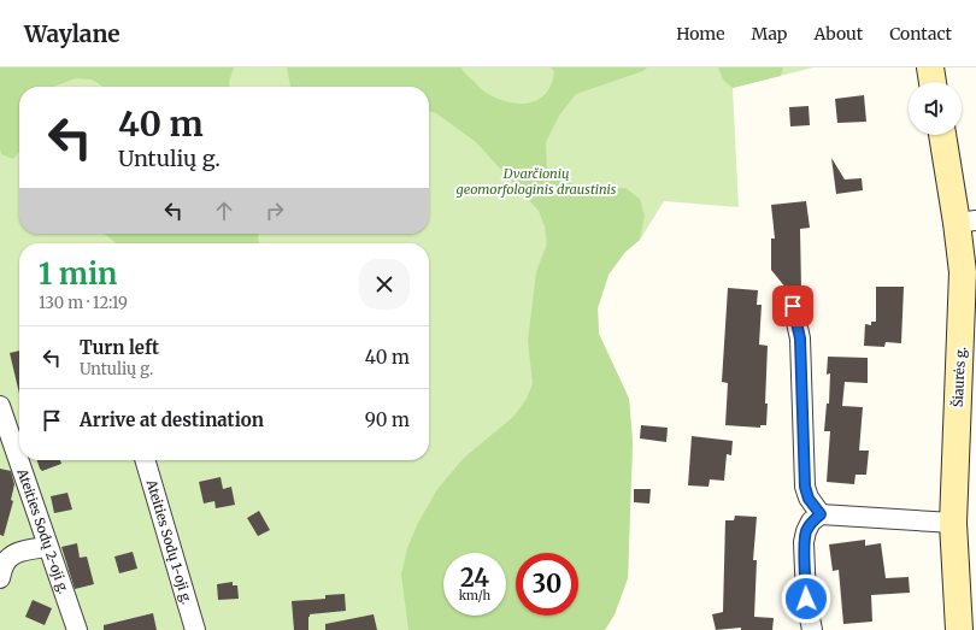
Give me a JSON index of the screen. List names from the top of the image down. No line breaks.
{"streets":{"main road":["Šiaurės g."],"street":["Ateities Sodų 2-oji g.","Ateities Sodų 1-oji g."]},"parks":["Dvarčionių geomorfologinis draustinis"],"page":{"header":"Waylane","nav":["Home","Map","About","Contact"],"turn":["40 m","Untulių g."],"heading":["1 min","130 m · 12:19"],"list":[{"name":"Turn left","note":"Untulių g.","value":"40 m"},{"name":"Arrive at destination","value":"90 m"}],"speed":"24 km/h","limit":"30"}}
